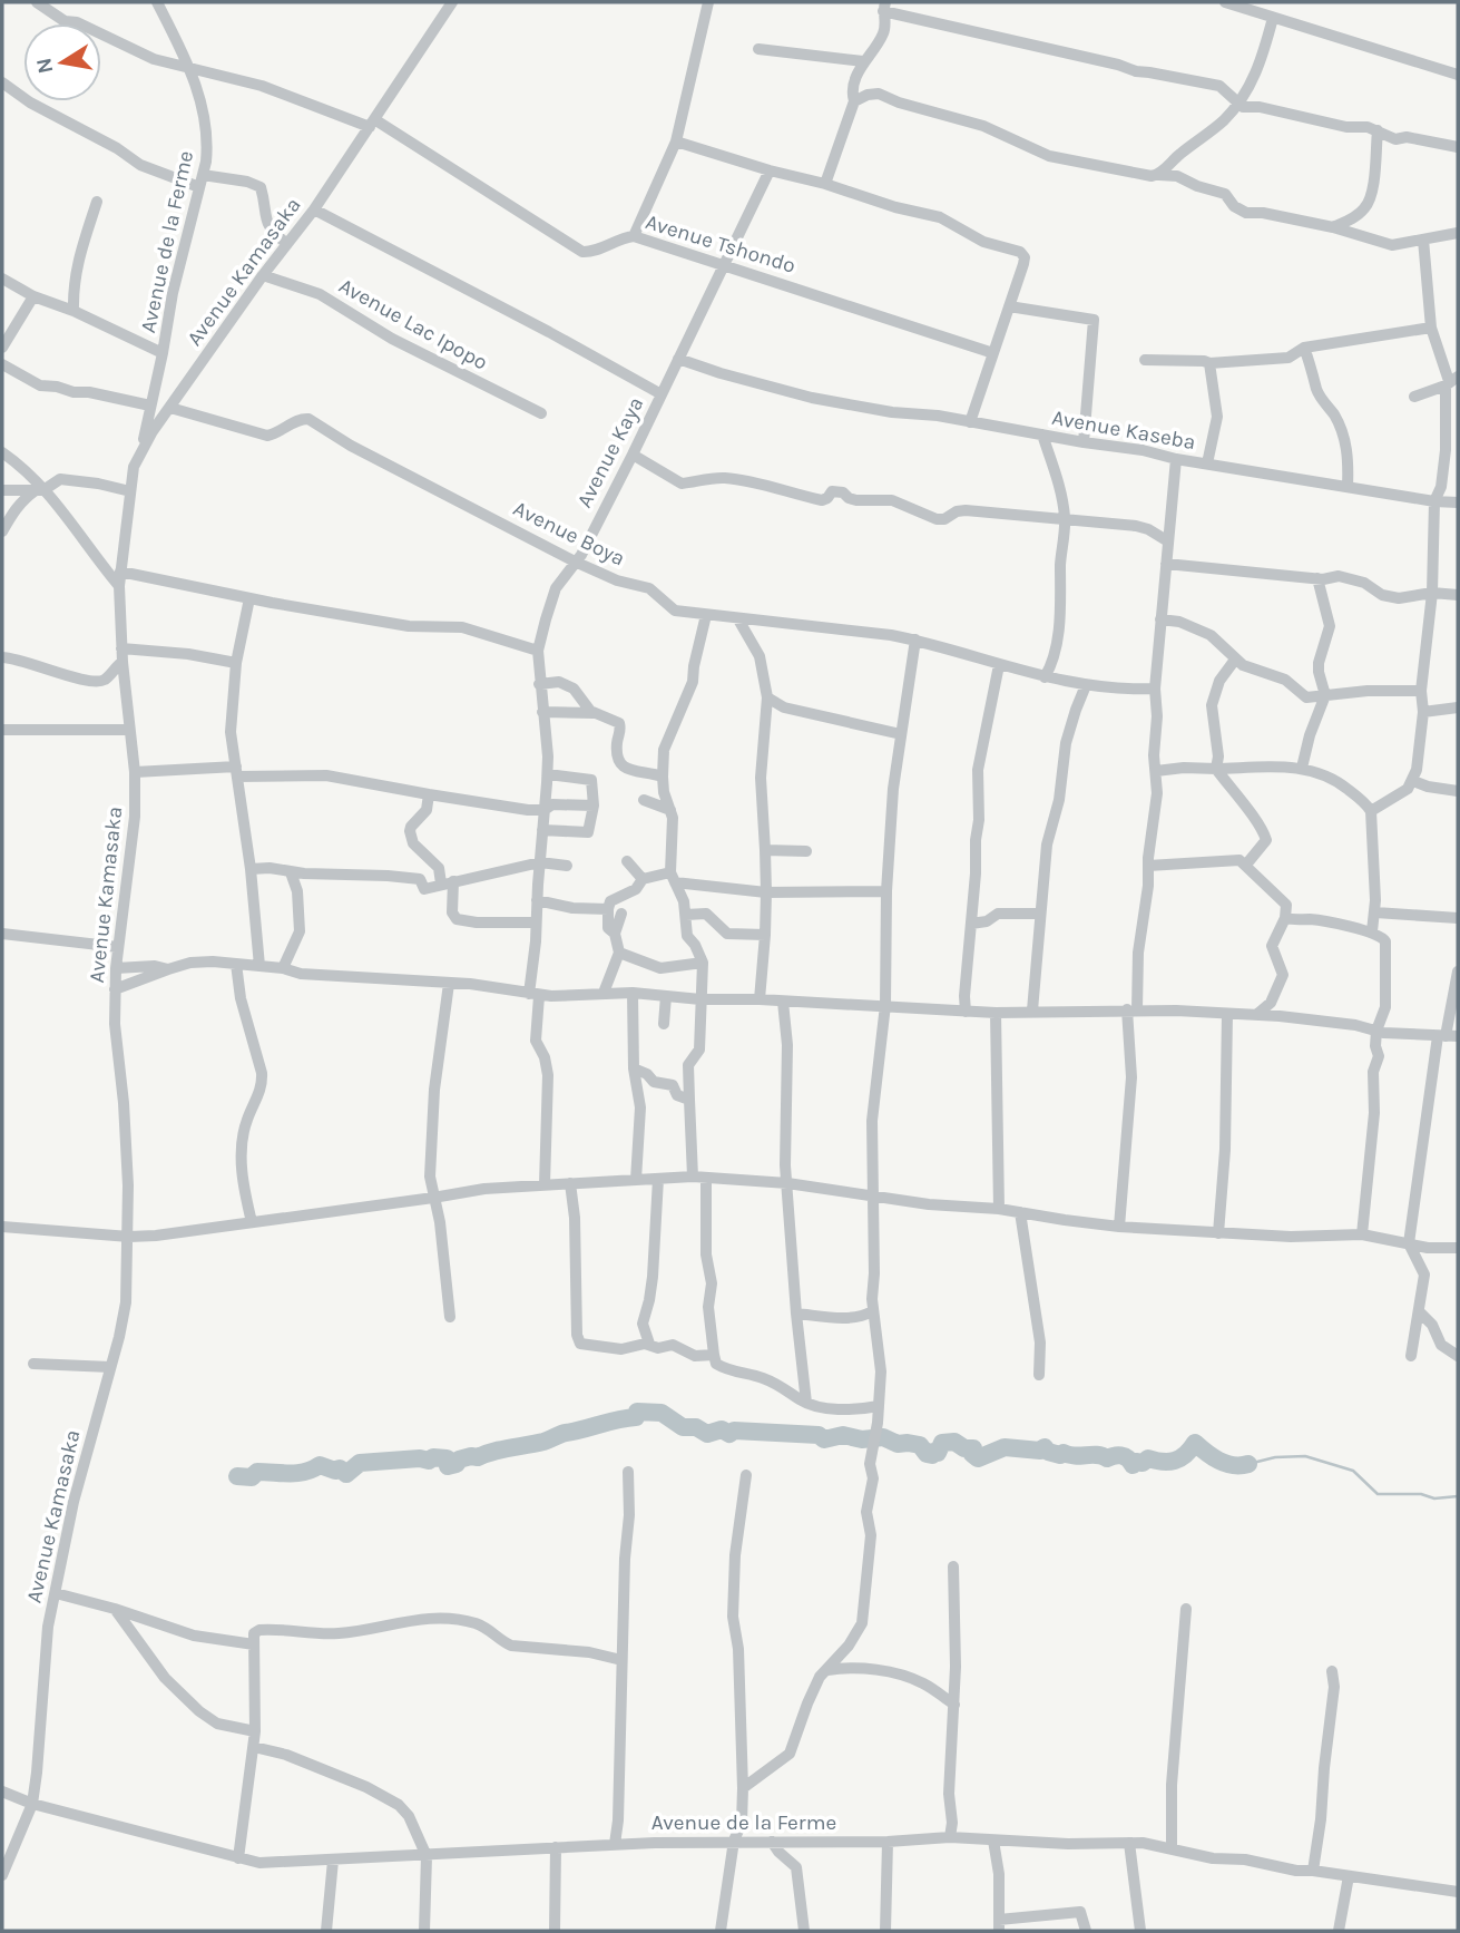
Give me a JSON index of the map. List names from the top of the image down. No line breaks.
{"streets":{"street":["Avenue de la Ferme","Avenue Tshondo","Avenue Kamasaka","Avenue Lac Ipopo","Avenue Kaseba","Avenue Kaya","Avenue Boya"]},"crossings":[["Avenue de la Ferme","Avenue Tshondo"],["Avenue de la Ferme","Avenue Kamasaka"],["Avenue Tshondo","Avenue Kamasaka"],["Avenue Tshondo","Avenue Kaya"],["Avenue Kamasaka","Avenue Lac Ipopo"],["Avenue Kamasaka","Avenue Boya"],["Avenue Kaseba","Avenue Kaya"],["Avenue Kaya","Avenue Boya"]],"north":"left"}
